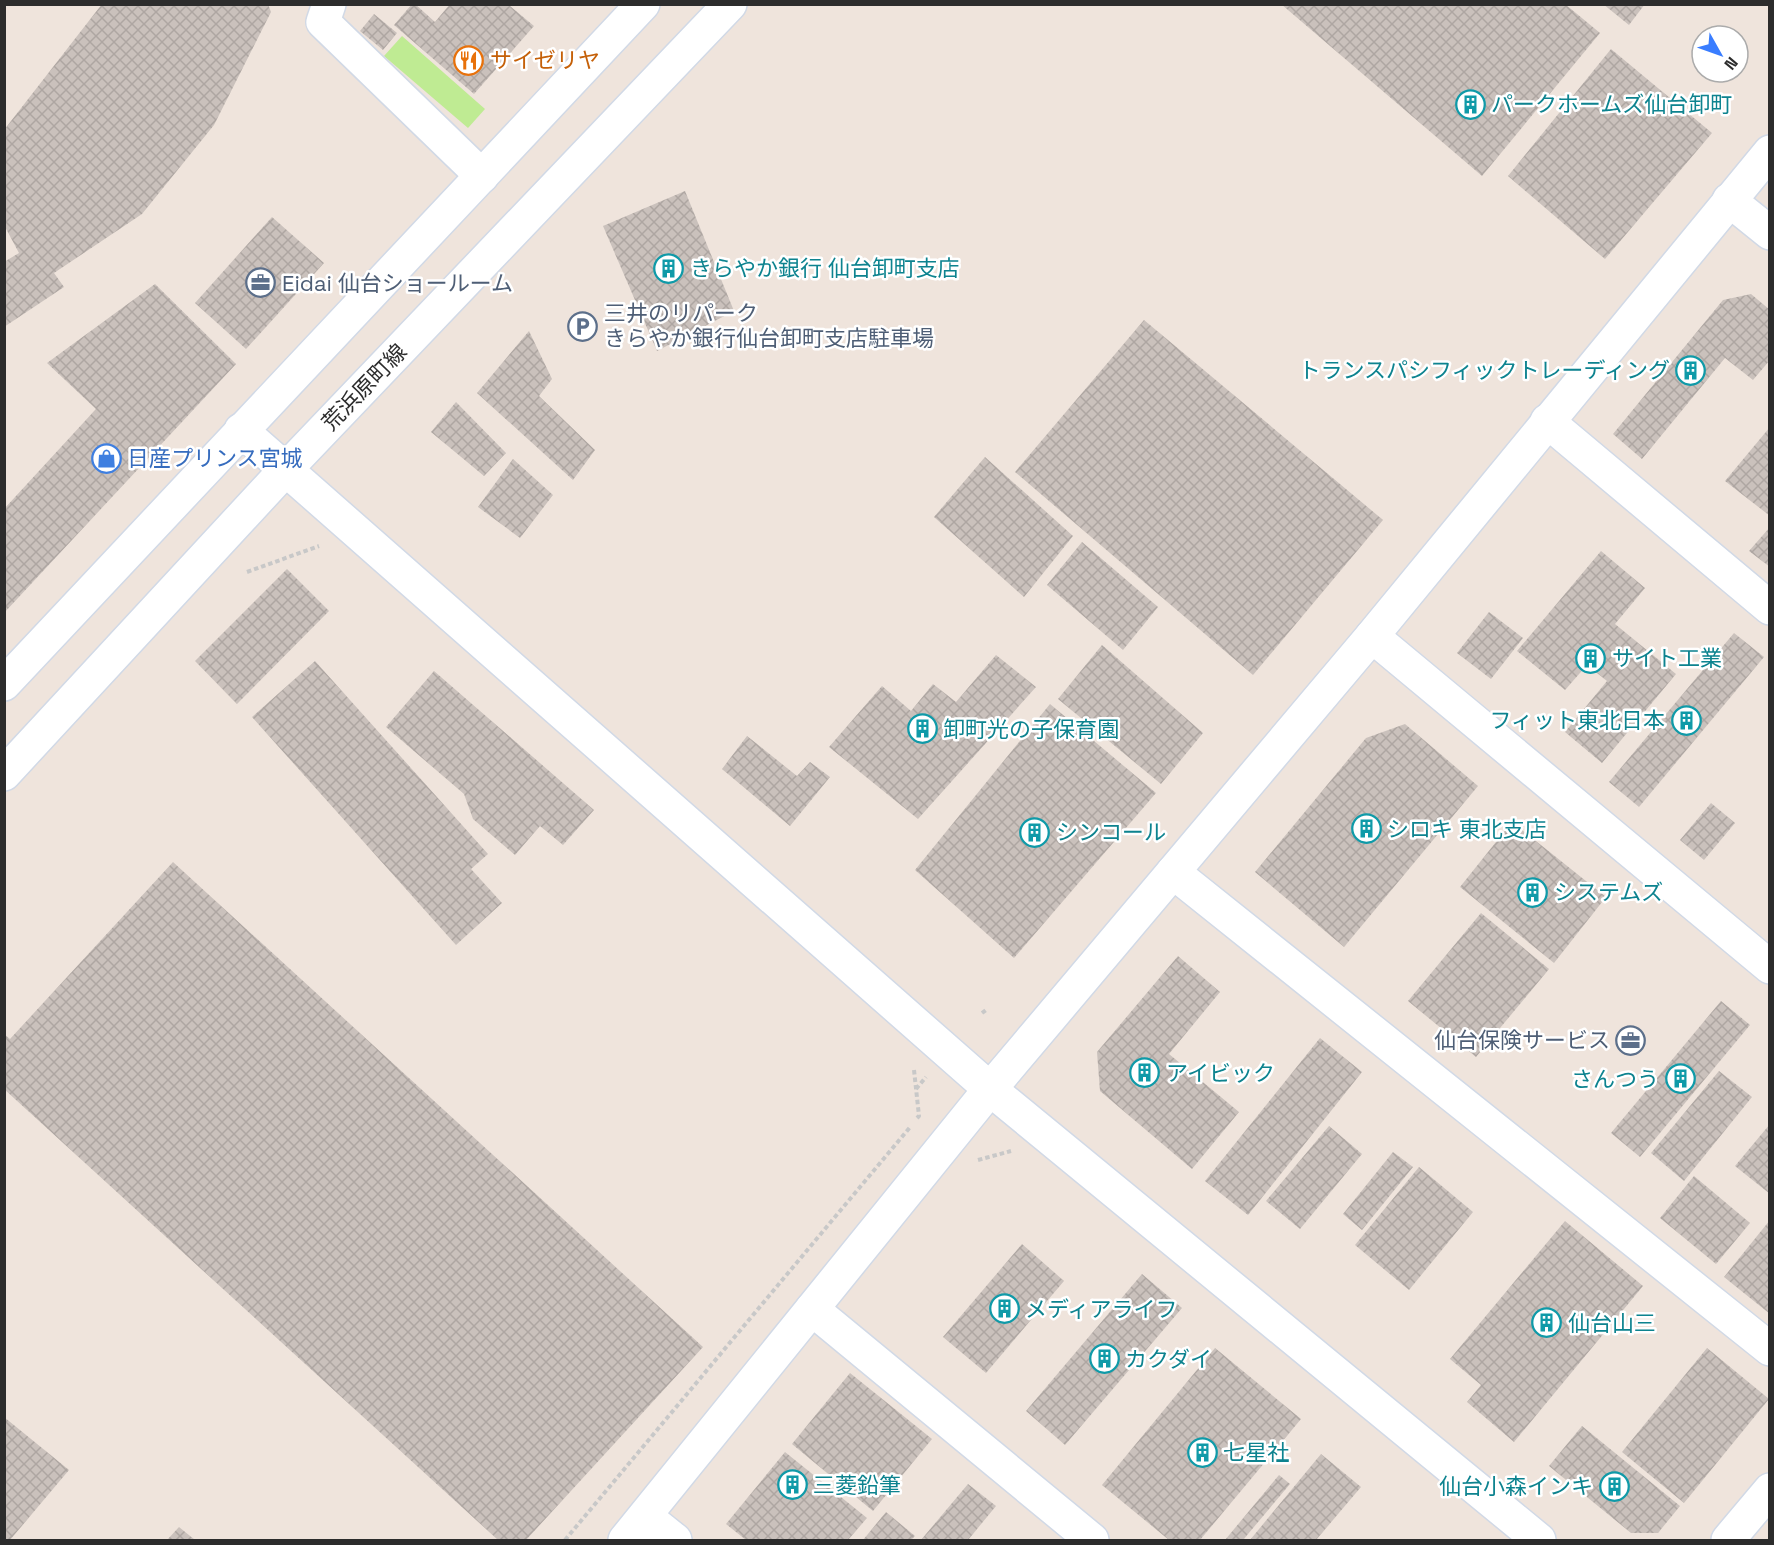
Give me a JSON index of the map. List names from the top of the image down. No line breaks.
{"streets":{"street":["荒浜原町線"]},"places":{"restaurant":["サイゼリヤ"],"building":["パークホームズ仙台卸町","きらやか銀行 仙台卸町支店","トランスパシフィックトレーディング","サイト工業","フィット東北日本","卸町光の子保育園","シロキ 東北支店","シンコール","システムズ","アイビック","さんつう","メディアライフ","仙台山三","カクダイ","七星社","三菱鉛筆","仙台小森インキ"],"office":["Eidai 仙台ショールーム","仙台保険サービス"],"parking":["三井のリパーク きらやか銀行仙台卸町支店駐車場"],"shop":["日産プリンス宮城"]},"north":"bottom right"}
